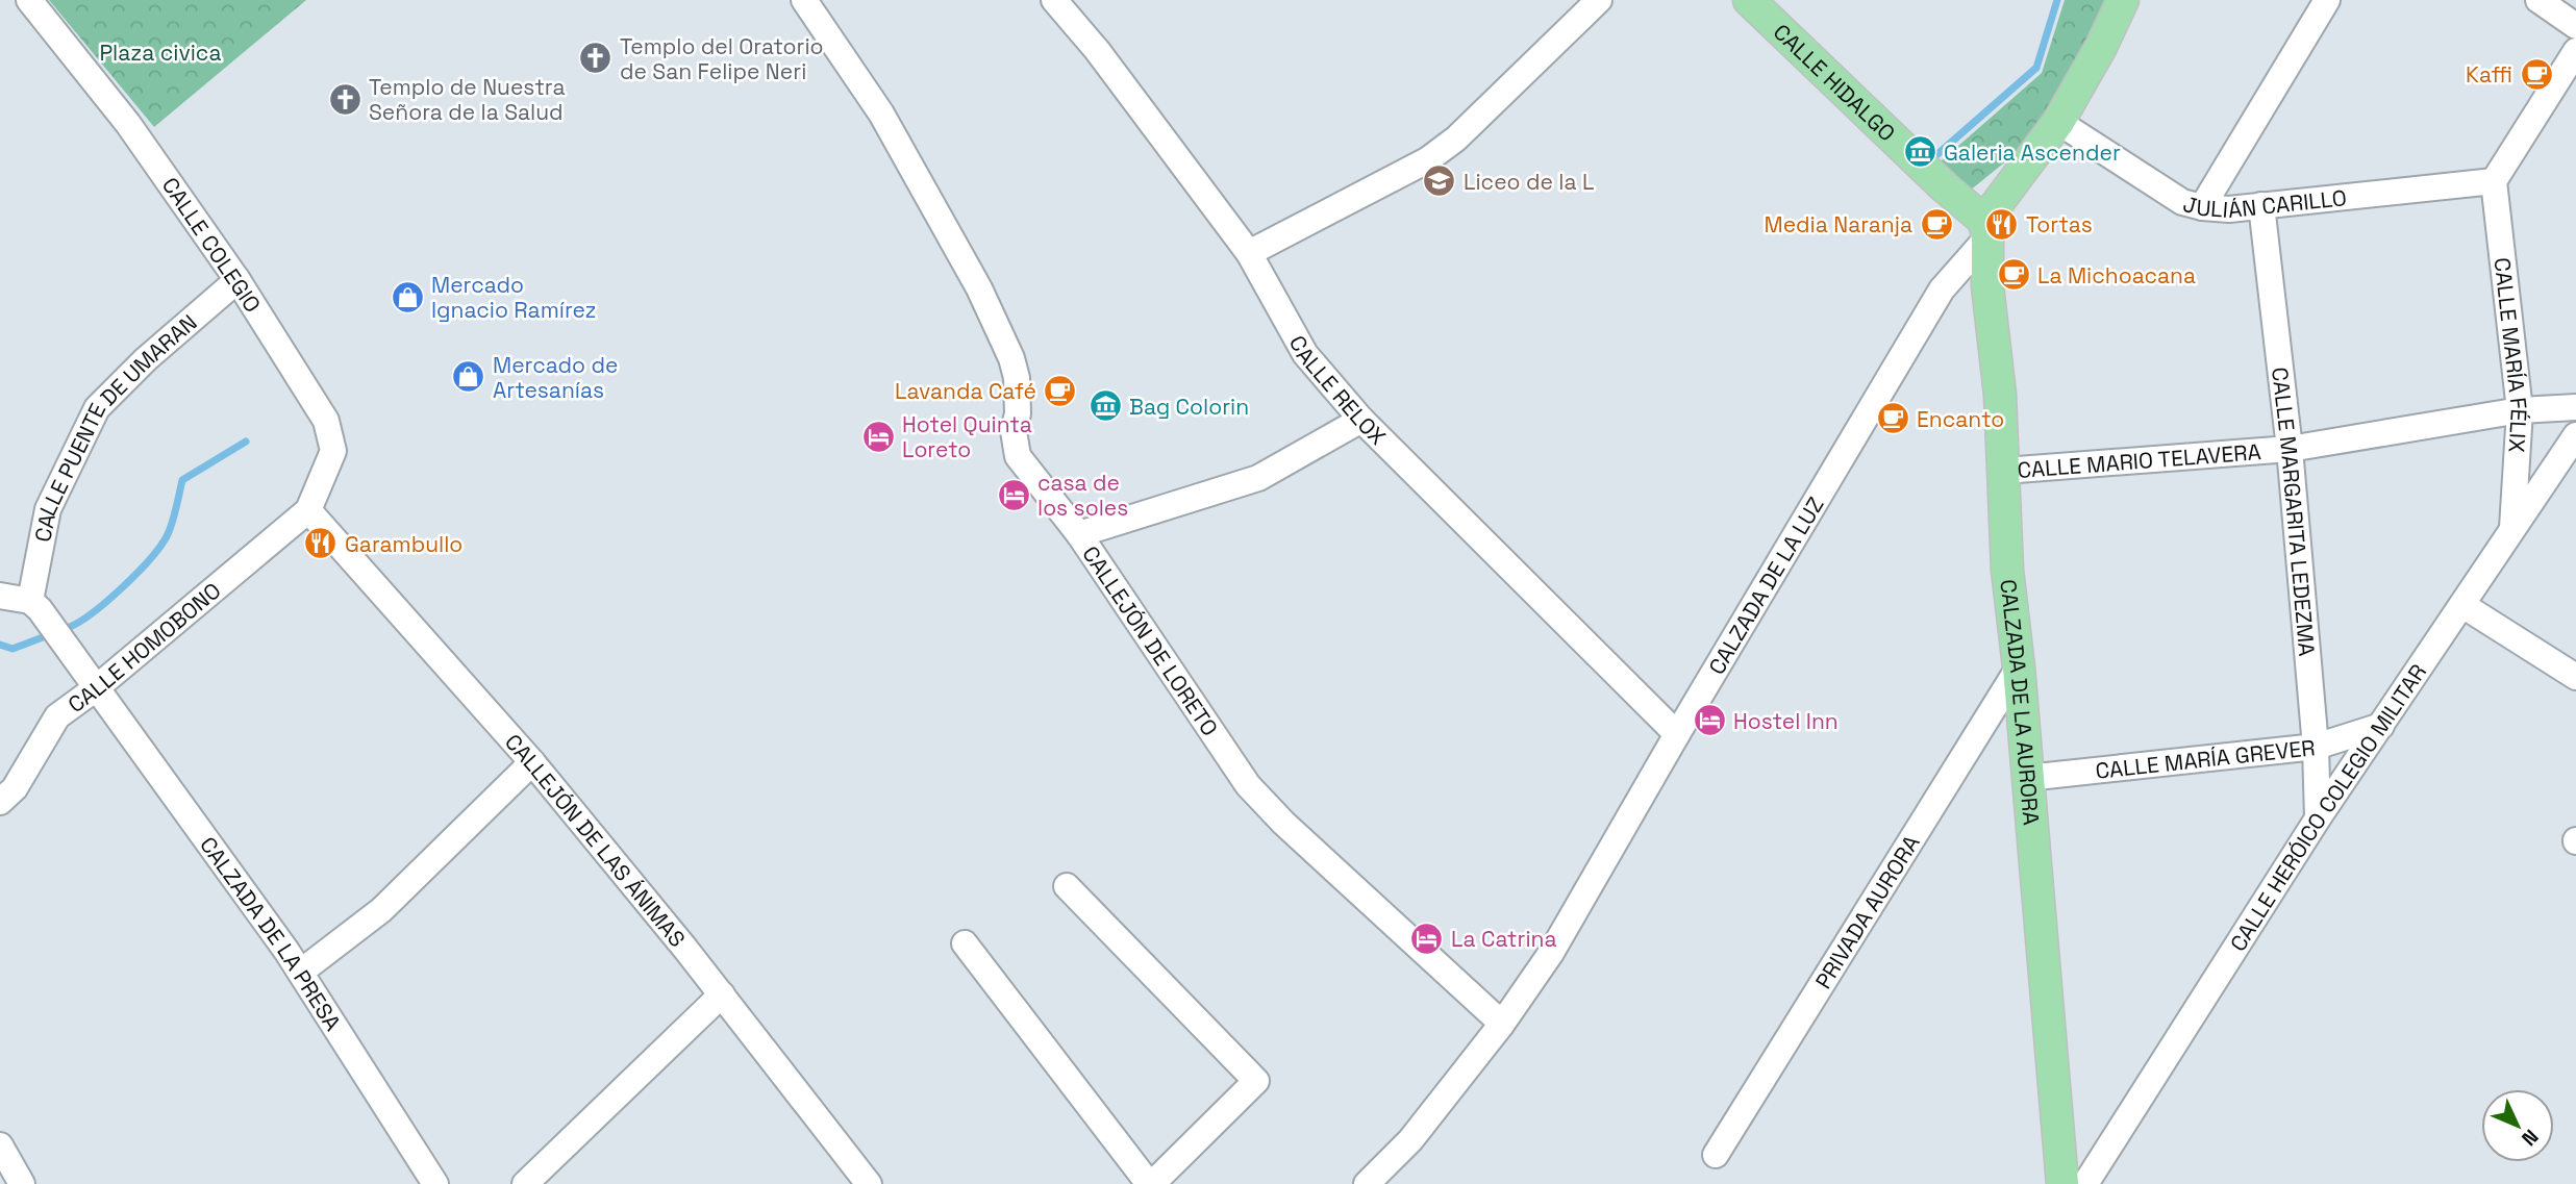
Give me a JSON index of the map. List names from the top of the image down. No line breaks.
{"streets":{"main road":["CALLE HIDALGO","CALZADA DE LA LUZ","CALZADA DE LA AURORA"],"street":["JULIÁN CARILLO","CALLE COLEGIO","CALLE MARÍA FÉLIX","CALLE RELOX","CALLE PUENTE DE UMARAN","CALLE MARIO TELAVERA","CALLE MARGARITA LEDEZMA","CALLEJÓN DE LORETO","CALLE HOMOBONO","CALLE MARÍA GREVER","CALLE HERÓICO COLEGIO MILITAR","CALLEJÓN DE LAS ÁNIMAS","PRIVADA AURORA","CALZADA DE LA PRESA"]},"crossings":[["CALLE HIDALGO","CALZADA DE LA LUZ"],["CALLE HIDALGO","CALZADA DE LA AURORA"],["JULIÁN CARILLO","CALLE MARÍA FÉLIX"],["JULIÁN CARILLO","CALLE MARGARITA LEDEZMA"],["JULIÁN CARILLO","CALZADA DE LA LUZ"],["CALLE COLEGIO","CALLE PUENTE DE UMARAN"],["CALLE COLEGIO","CALLE HOMOBONO"],["CALLE COLEGIO","CALLEJÓN DE LAS ÁNIMAS"],["CALLE MARÍA FÉLIX","CALLE MARIO TELAVERA"],["CALLE MARÍA FÉLIX","CALLE HERÓICO COLEGIO MILITAR"],["CALLE RELOX","CALZADA DE LA LUZ"],["CALLE PUENTE DE UMARAN","CALZADA DE LA PRESA"],["CALLE MARIO TELAVERA","CALLE MARGARITA LEDEZMA"],["CALLE MARIO TELAVERA","CALZADA DE LA AURORA"],["CALLE MARGARITA LEDEZMA","CALLE MARÍA GREVER"],["CALLE MARGARITA LEDEZMA","CALLE HERÓICO COLEGIO MILITAR"],["CALZADA DE LA LUZ","CALLEJÓN DE LORETO"],["CALZADA DE LA LUZ","CALZADA DE LA AURORA"],["CALLE HOMOBONO","CALLEJÓN DE LAS ÁNIMAS"],["CALLE HOMOBONO","CALZADA DE LA PRESA"],["CALZADA DE LA AURORA","CALLE MARÍA GREVER"],["CALZADA DE LA AURORA","PRIVADA AURORA"],["CALLE MARÍA GREVER","CALLE HERÓICO COLEGIO MILITAR"]],"parks":["Plaza civica"],"places":{"church":["Templo del Oratorio de San Felipe Neri","Templo de Nuestra Señora de la Salud"],"cafe":["Kaffi","Media Naranja","La Michoacana","Lavanda Café","Encanto"],"museum":["Galeria Ascender","Bag Colorin"],"school or university":["Liceo de la L"],"restaurant":["Tortas","Garambullo"],"shop":["Mercado Ignacio Ramírez","Mercado de Artesanías"],"hotel":["Hotel Quinta Loreto","casa de los soles","Hostel Inn","La Catrina"]},"north":"bottom right"}
